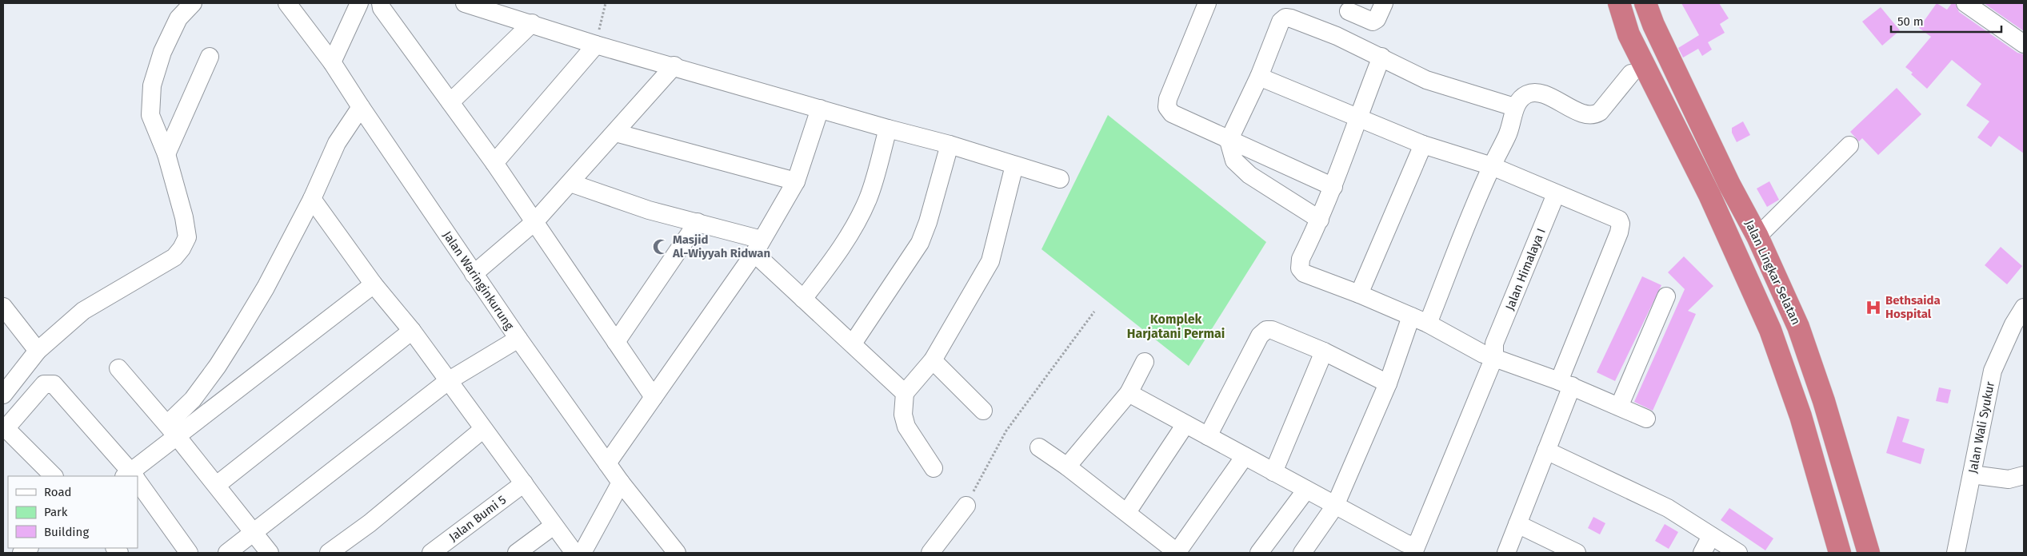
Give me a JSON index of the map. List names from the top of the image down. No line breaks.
{"streets":{"highway":["Jalan Lingkar Selatan"],"street":["Jalan Himalaya I","Jalan Waringinkurung","Jalan Wali Syukur","Jalan Bumi 5"]},"districts":["Komplek Harjatani Permai"],"places":{"mosque":["Masjid Al-Wiyyah Ridwan"],"hospital":["Bethsaida Hospital"]},"legend":["Road","Park","Building"],"scale_bar":"50 m"}
